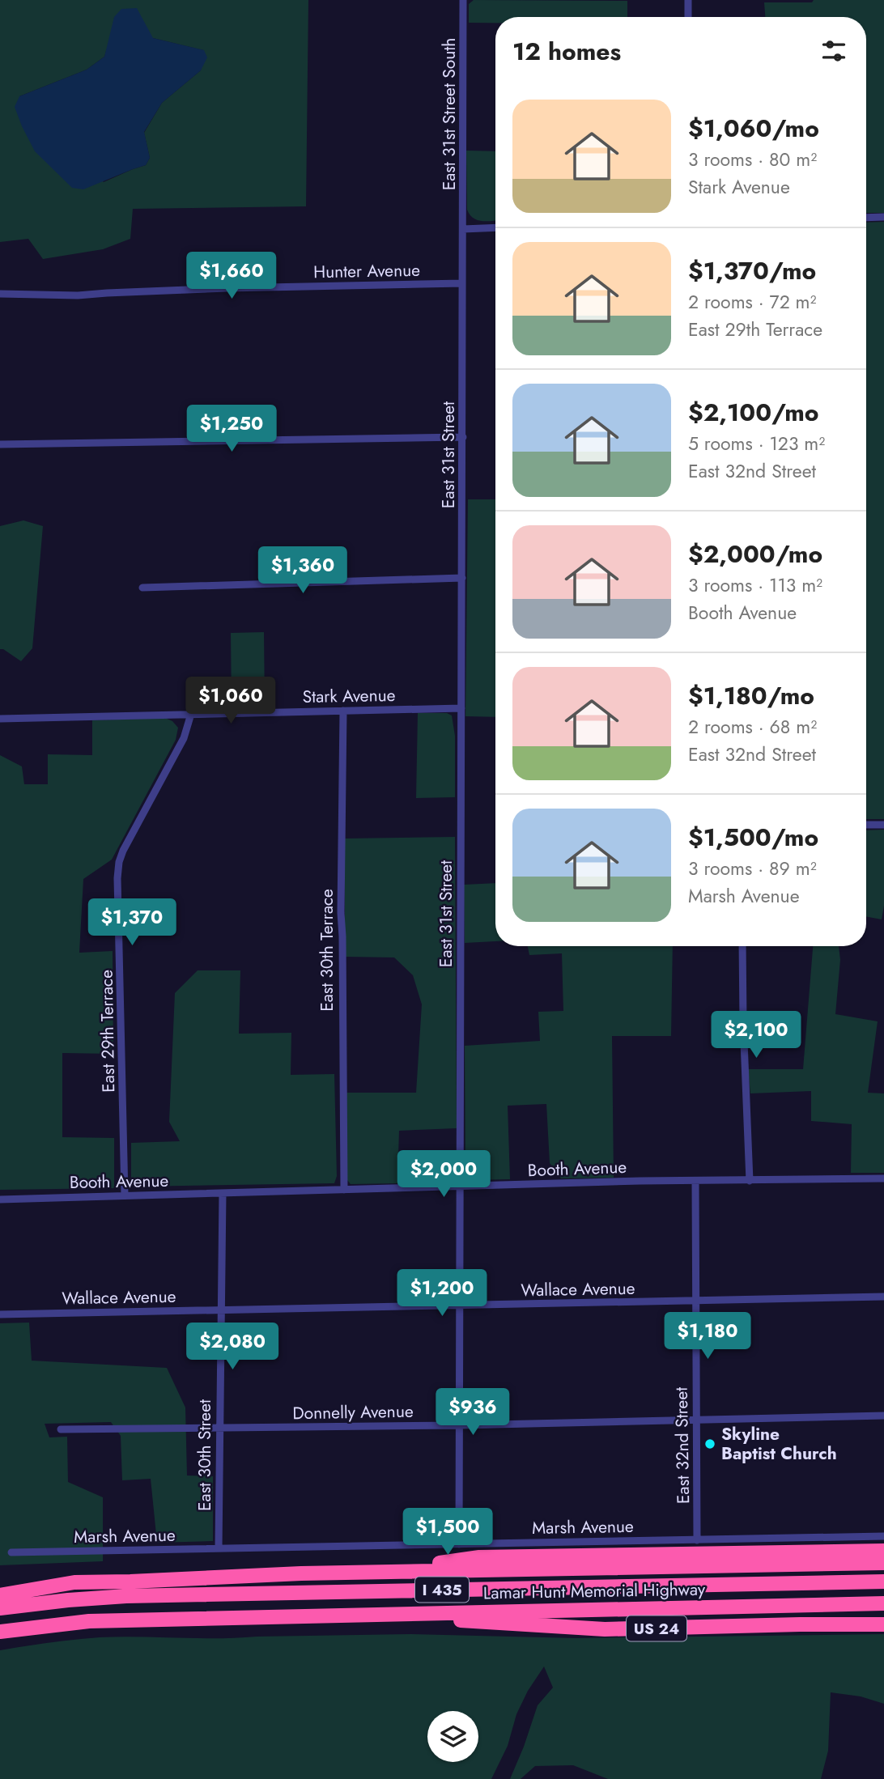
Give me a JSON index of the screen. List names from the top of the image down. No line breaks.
{"streets":{"highway":["I 435","Lamar Hunt Memorial Highway","US 24"],"street":["East 31st Street South","Hunter Avenue","East 31st Street","Stark Avenue","East 30th Terrace","East 29th Terrace","Booth Avenue","Wallace Avenue","Donnelly Avenue","East 32nd Street","East 30th Street","Marsh Avenue"]},"crossings":[["East 31st Street South","Hunter Avenue"],["East 31st Street South","East 31st Street"],["Hunter Avenue","East 31st Street"],["East 31st Street","Stark Avenue"],["East 31st Street","Booth Avenue"],["East 31st Street","Wallace Avenue"],["East 31st Street","Donnelly Avenue"],["East 31st Street","Marsh Avenue"],["Stark Avenue","East 30th Terrace"],["Stark Avenue","East 29th Terrace"],["East 30th Terrace","Booth Avenue"],["East 29th Terrace","Booth Avenue"],["Booth Avenue","East 32nd Street"],["Booth Avenue","East 30th Street"],["Wallace Avenue","East 32nd Street"],["Wallace Avenue","East 30th Street"],["Donnelly Avenue","East 32nd Street"],["Donnelly Avenue","East 30th Street"],["East 32nd Street","Marsh Avenue"],["East 30th Street","Marsh Avenue"],["Lamar Hunt Memorial Highway","US 24"]],"places":["Skyline Baptist Church"],"page":{"heading":"12 homes","list":[{"name":"$1,060/mo","note":"3 rooms · 80 m² · Stark Avenue"},{"name":"$1,370/mo","note":"2 rooms · 72 m² · East 29th Terrace"},{"name":"$2,100/mo","note":"5 rooms · 123 m² · East 32nd Street"},{"name":"$2,000/mo","note":"3 rooms · 113 m² · Booth Avenue"},{"name":"$1,180/mo","note":"2 rooms · 68 m² · East 32nd Street"},{"name":"$1,500/mo","note":"3 rooms · 89 m² · Marsh Avenue"}],"price":["$1,660","$1,250","$1,360","$1,060","$1,370","$2,100","$2,000","$1,200","$1,180","$2,080","$936","$1,500"]}}
